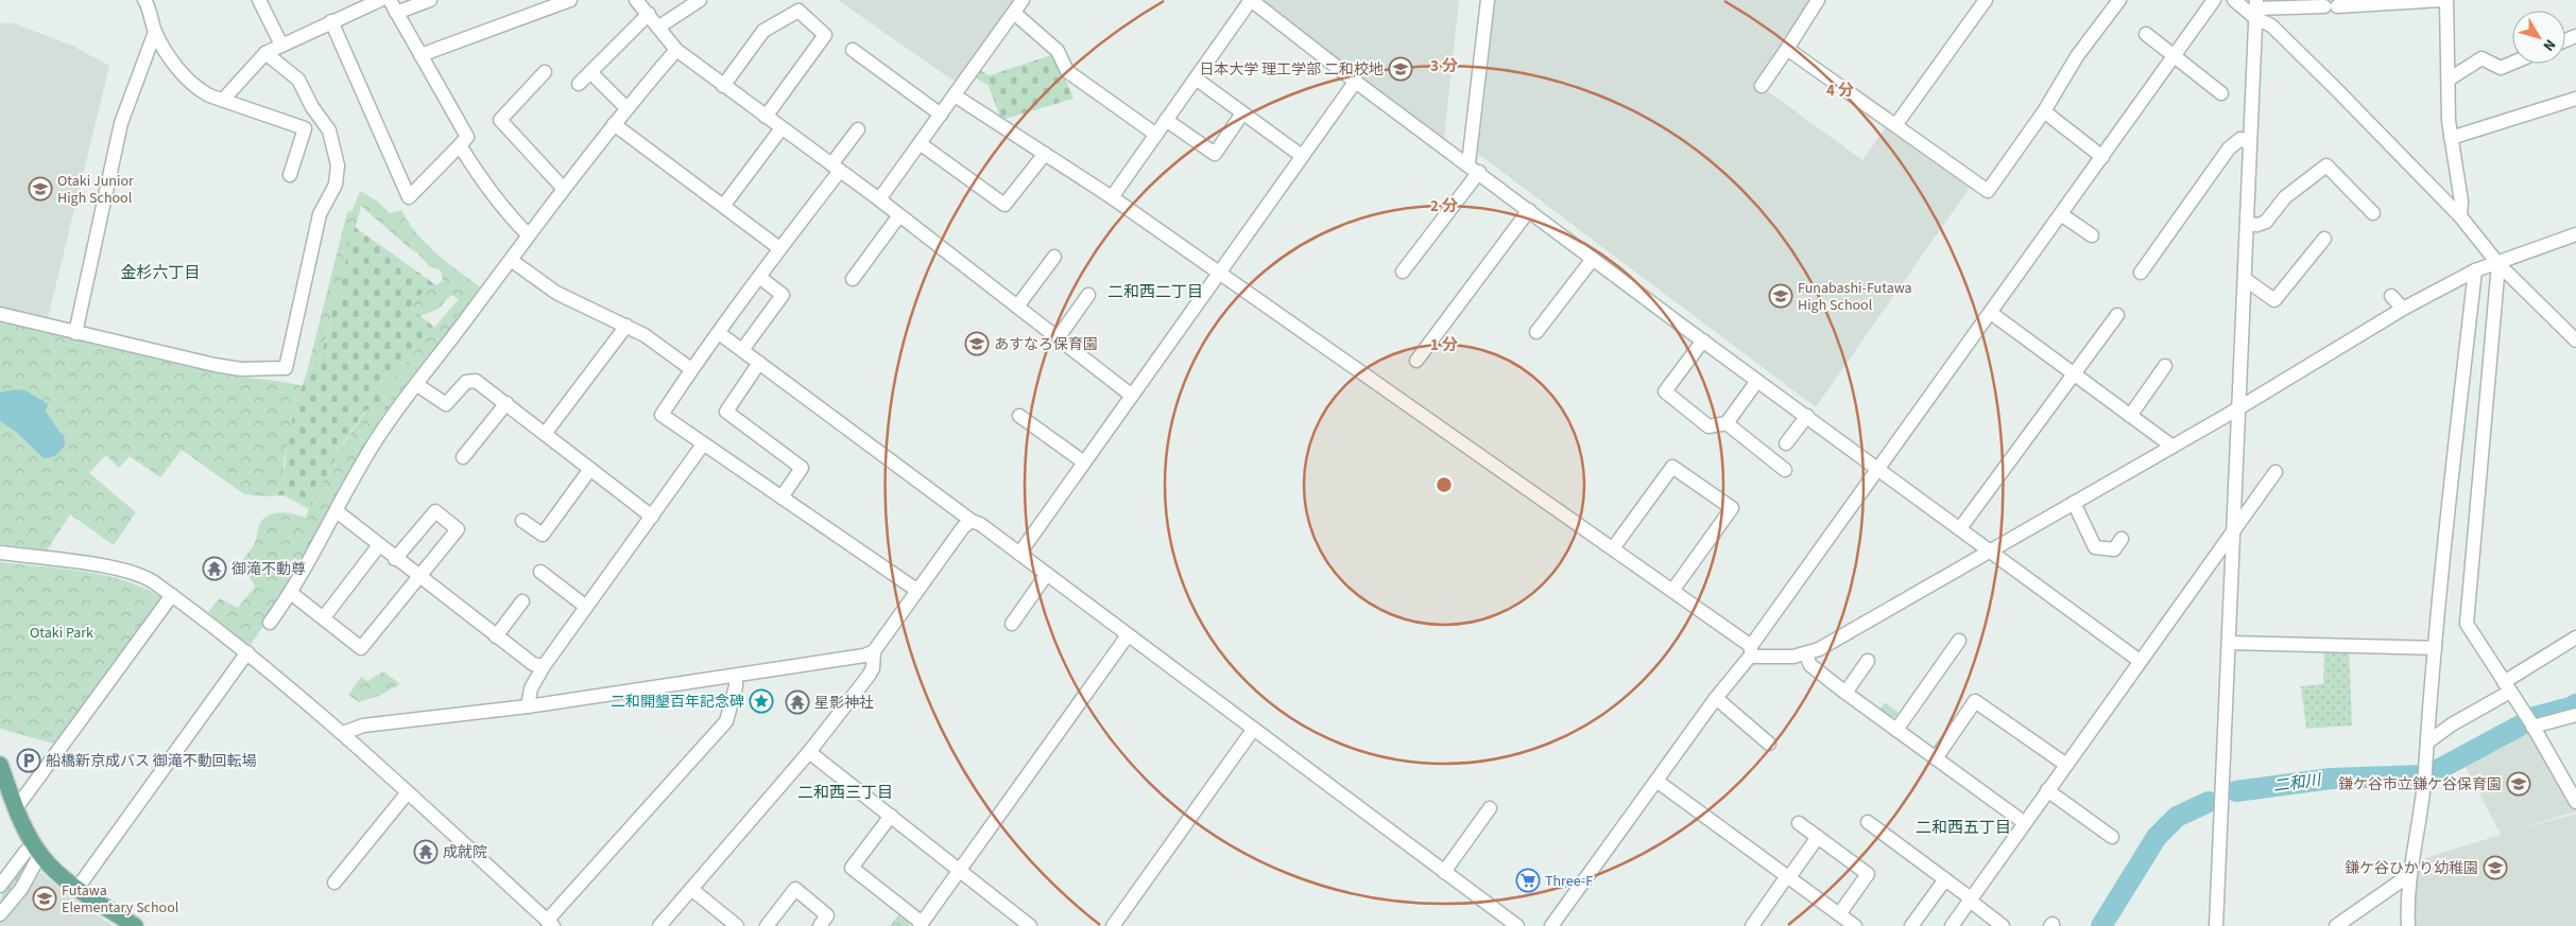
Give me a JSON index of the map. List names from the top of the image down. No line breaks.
{"districts":["金杉六丁目","二和西二丁目","二和西三丁目","二和西五丁目"],"water":["二和川"],"parks":["Otaki Park"],"places":{"school or university":["日本大学 理工学部 二和校地","Otaki Junior High School","Funabashi-Futawa High School","あすなろ保育園","鎌ケ谷市立鎌ケ谷保育園","鎌ケ谷ひかり幼稚園","Futawa Elementary School"],"temple":["御滝不動尊","星影神社","成就院"],"place":["二和開墾百年記念碑"],"parking":["船橋新京成バス 御滝不動回転場"],"supermarket":["Three-F"]},"north":"bottom right","rings":["3 分","4 分","2 分","1 分"]}
